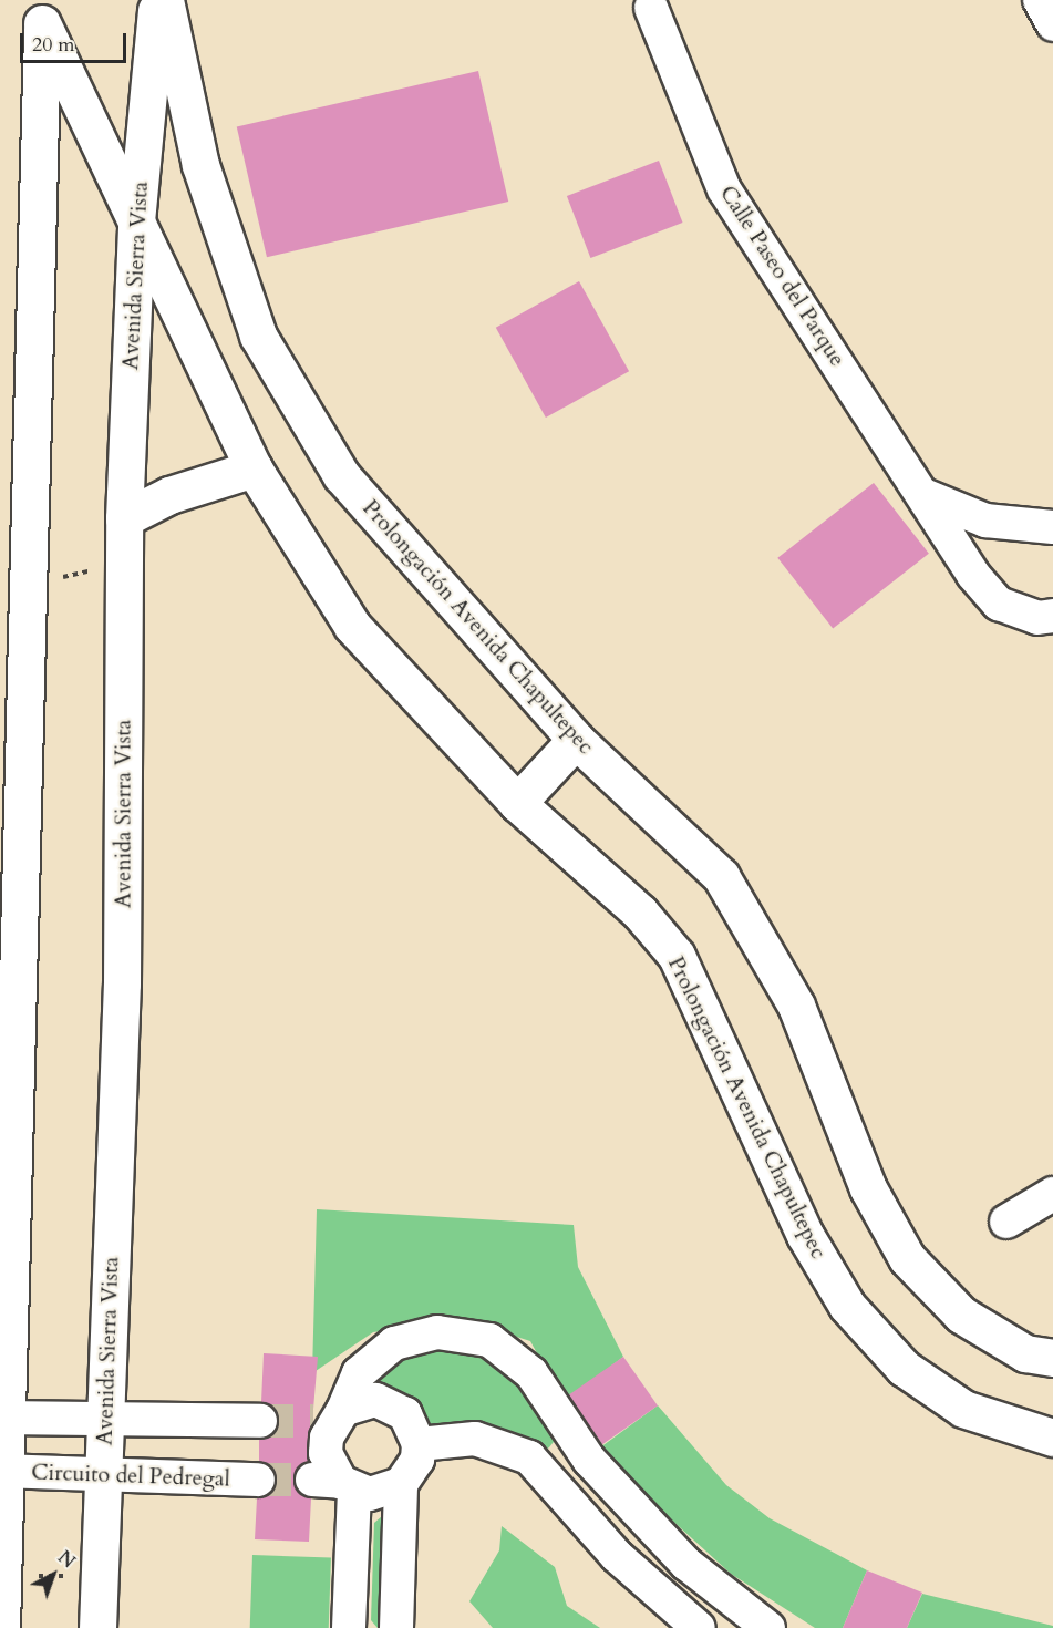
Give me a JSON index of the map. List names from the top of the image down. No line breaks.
{"streets":{"street":["Avenida Sierra Vista","Calle Paseo del Parque","Prolongación Avenida Chapultepec","Circuito del Pedregal"]},"crossings":[["Avenida Sierra Vista","Prolongación Avenida Chapultepec"],["Avenida Sierra Vista","Circuito del Pedregal"]],"scale_bar":"20 m","north":"top right"}
